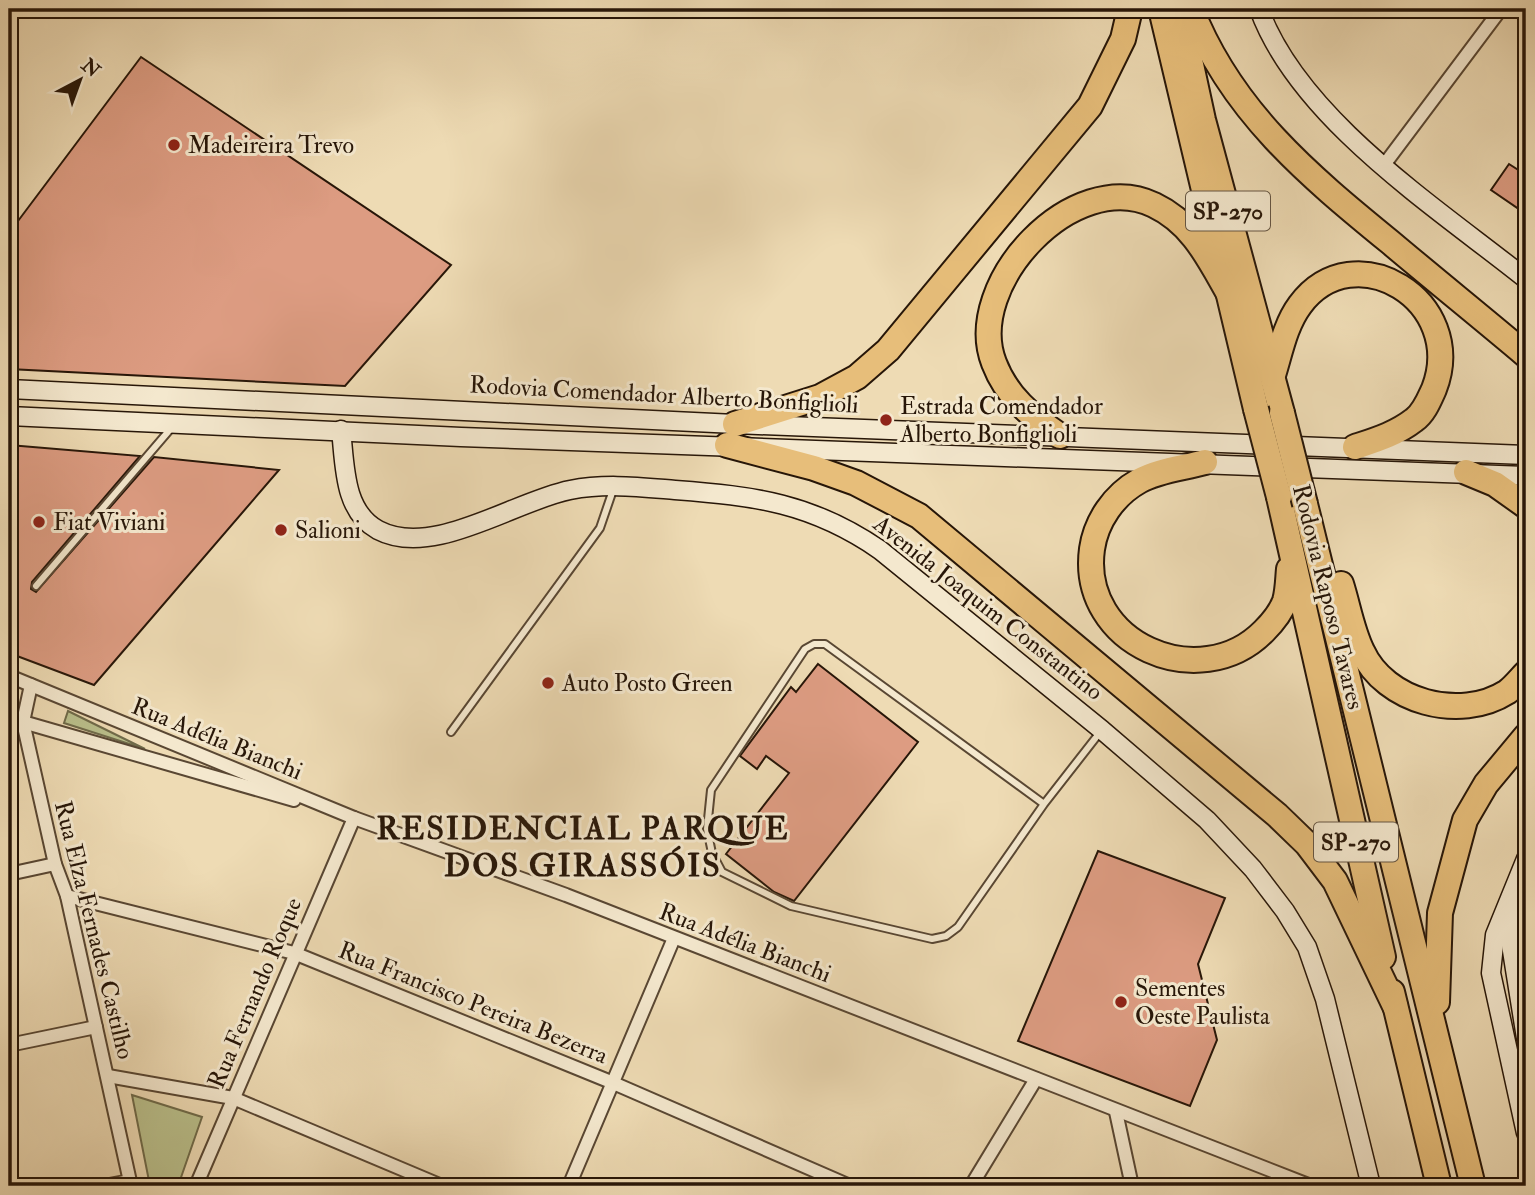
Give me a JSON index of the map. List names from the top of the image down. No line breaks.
{"streets":{"highway":["SP-270","Rodovia Raposo Tavares"],"main road":["Rodovia Comendador Alberto Bonfiglioli","Avenida Joaquim Constantino"],"street":["Rua Adélia Bianchi","Rua Elza Fernades Castilho","Rua Fernando Roque","Rua Francisco Pereira Bezerra"]},"crossings":[["Rodovia Comendador Alberto Bonfiglioli","Avenida Joaquim Constantino"],["Rua Adélia Bianchi","Rua Elza Fernades Castilho"],["Rua Adélia Bianchi","Rua Fernando Roque"],["Rua Elza Fernades Castilho","Rua Francisco Pereira Bezerra"],["Rua Fernando Roque","Rua Francisco Pereira Bezerra"]],"districts":["RESIDENCIAL PARQUE DOS GIRASSÓIS"],"places":["Madeireira Trevo","Estrada Comendador Alberto Bonfiglioli","Fiat Viviani","Salioni","Auto Posto Green","Sementes Oeste Paulista"],"north":"top right"}
